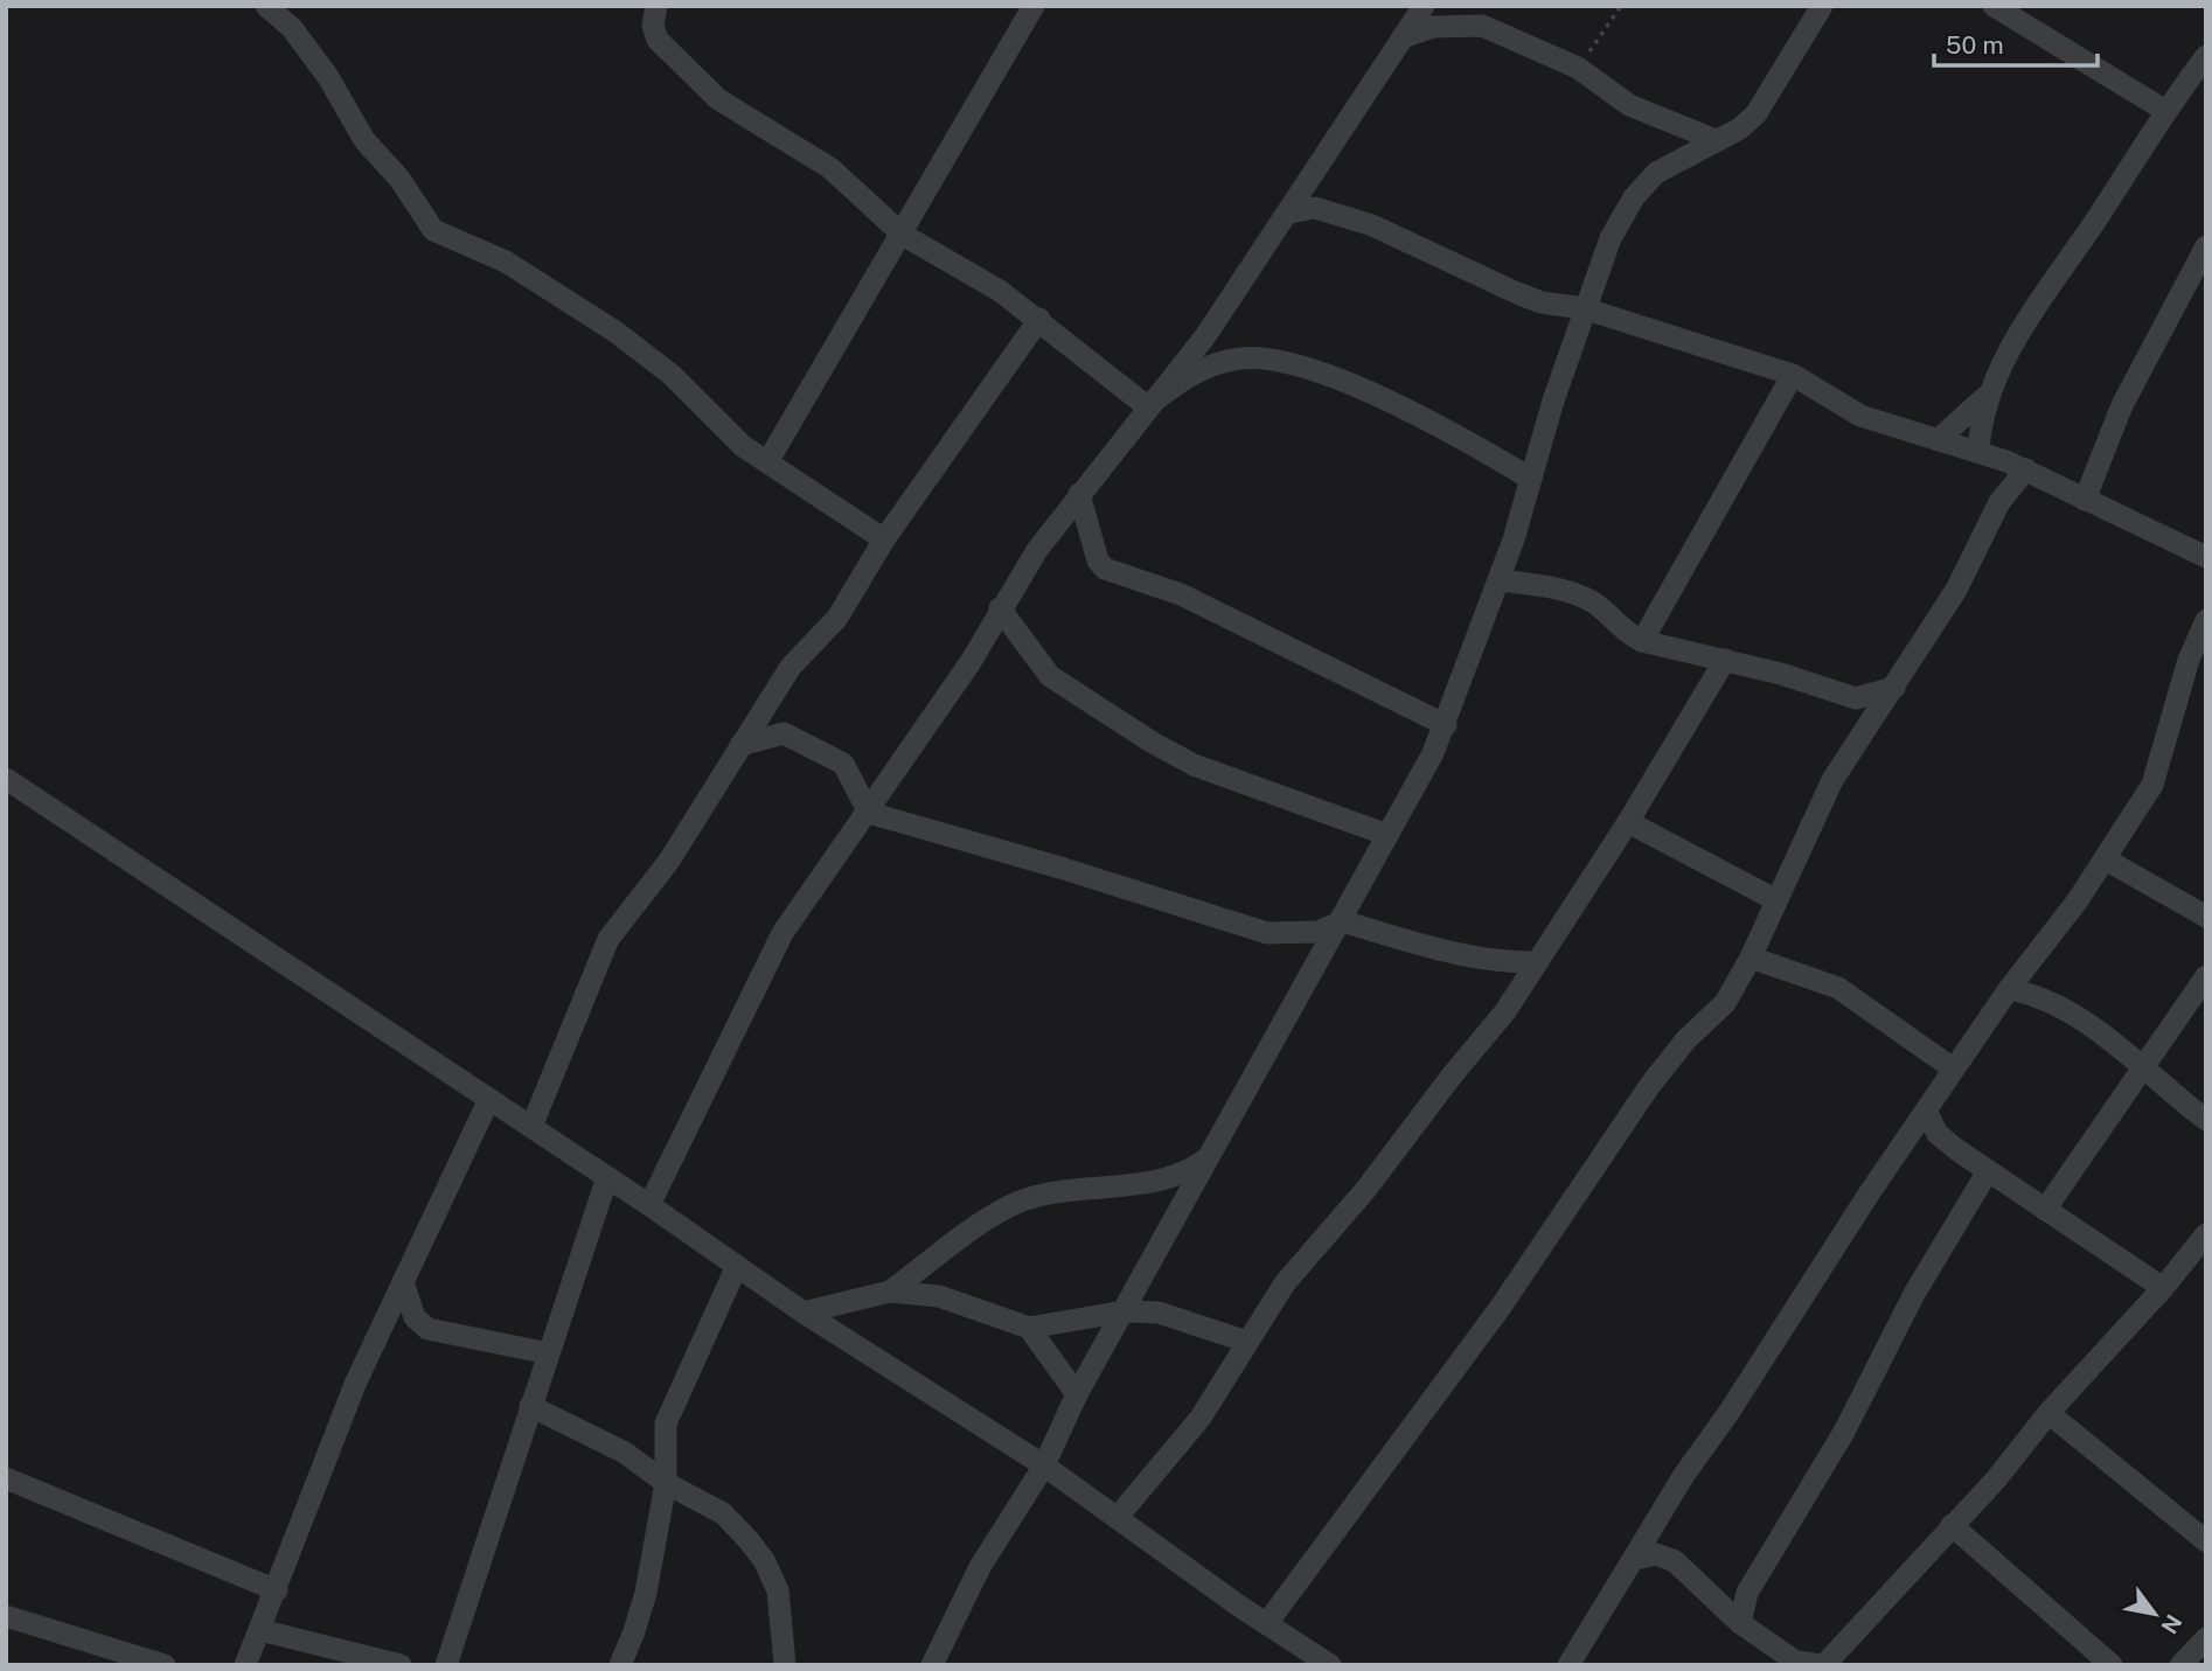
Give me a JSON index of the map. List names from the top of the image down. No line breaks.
{"scale_bar":"50 m","north":"bottom right"}
